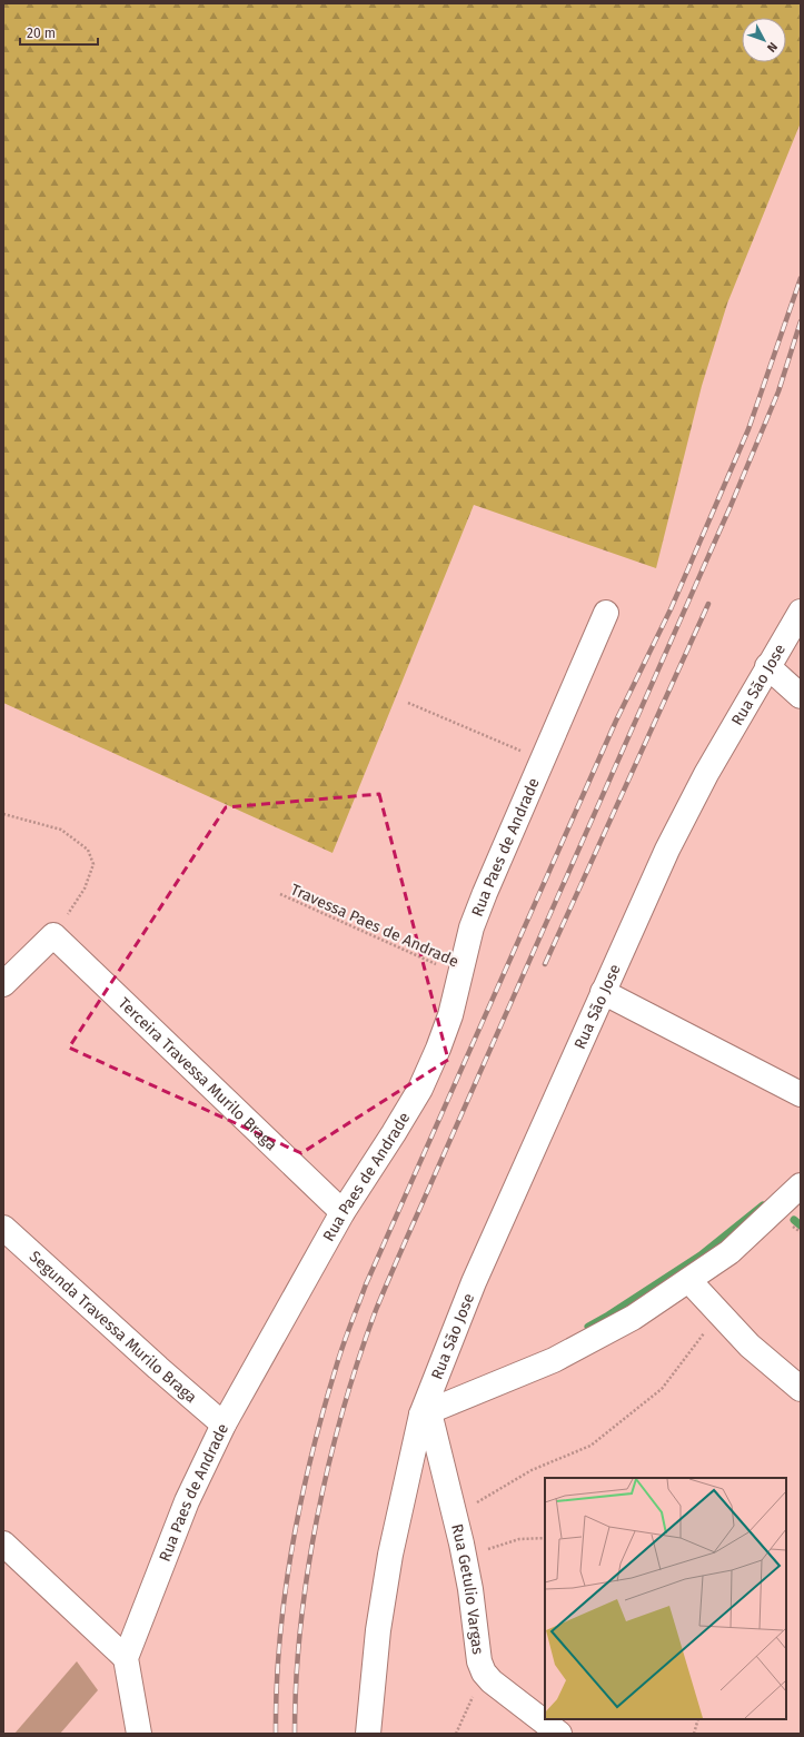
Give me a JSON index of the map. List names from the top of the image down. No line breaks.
{"streets":{"street":["Rua São Jose","Rua Paes de Andrade","Terceira Travessa Murilo Braga","Segunda Travessa Murilo Braga","Rua Getulio Vargas"],"path":["Travessa Paes de Andrade"]},"crossings":[["Rua São Jose","Rua Getulio Vargas"],["Rua Paes de Andrade","Travessa Paes de Andrade"],["Rua Paes de Andrade","Terceira Travessa Murilo Braga"],["Rua Paes de Andrade","Segunda Travessa Murilo Braga"]],"scale_bar":"20 m","north":"bottom right"}
